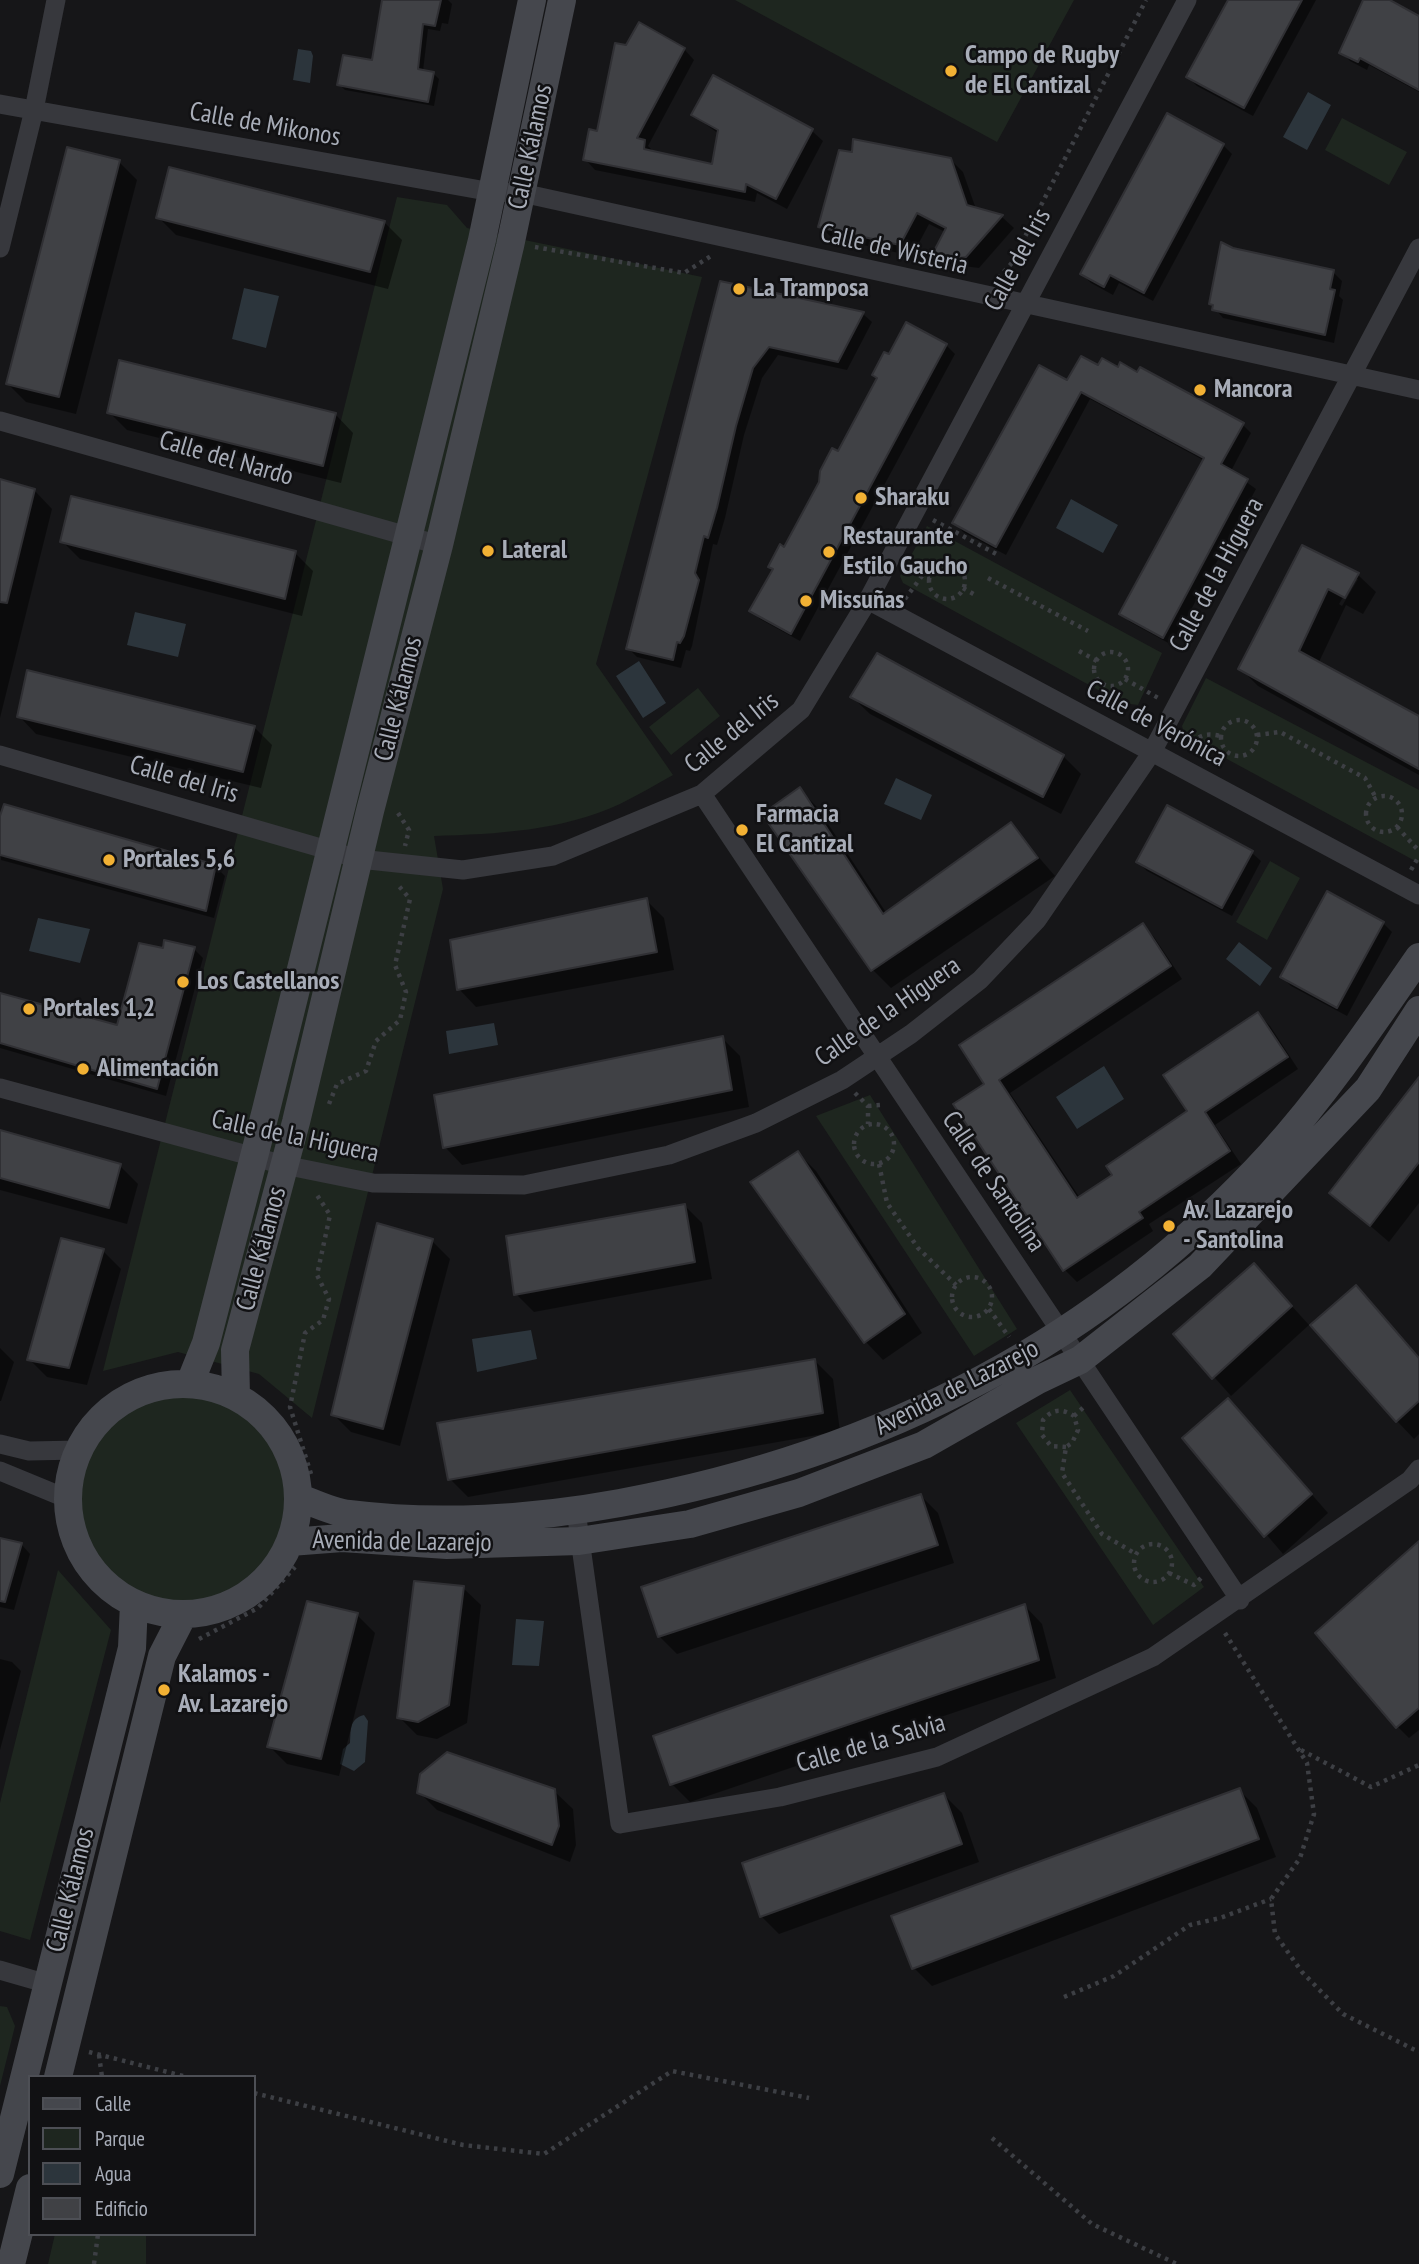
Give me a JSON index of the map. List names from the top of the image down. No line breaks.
{"streets":{"main road":["Calle Kálamos","Avenida de Lazarejo"],"street":["Calle de Mikonos","Calle de Wisteria","Calle del Iris","Calle del Nardo","Calle de la Higuera","Calle de Verónica","Calle de Santolina","Calle de la Salvia"]},"crossings":[["Calle de Mikonos","Calle Kálamos"],["Calle de Mikonos","Calle de Wisteria"],["Calle Kálamos","Calle de Wisteria"],["Calle Kálamos","Calle del Iris"],["Calle Kálamos","Calle del Nardo"],["Calle Kálamos","Calle de la Higuera"],["Calle Kálamos","Avenida de Lazarejo"],["Calle de Wisteria","Calle del Iris"],["Calle de Wisteria","Calle de la Higuera"],["Calle del Iris","Calle de Verónica"],["Calle del Iris","Calle de Santolina"],["Calle de la Higuera","Calle de Verónica"],["Calle de la Higuera","Calle de Santolina"],["Calle de Santolina","Avenida de Lazarejo"],["Calle de Santolina","Calle de la Salvia"],["Avenida de Lazarejo","Calle de la Salvia"]],"places":["Campo de Rugby de El Cantizal","La Tramposa","Mancora","Sharaku","Lateral","Restaurante Estilo Gaucho","Missuñas","Farmacia El Cantizal","Portales 5,6","Los Castellanos","Portales 1,2","Alimentación","Av. Lazarejo - Santolina","Kalamos - Av. Lazarejo"],"legend":["Calle","Parque","Agua","Edificio"]}
